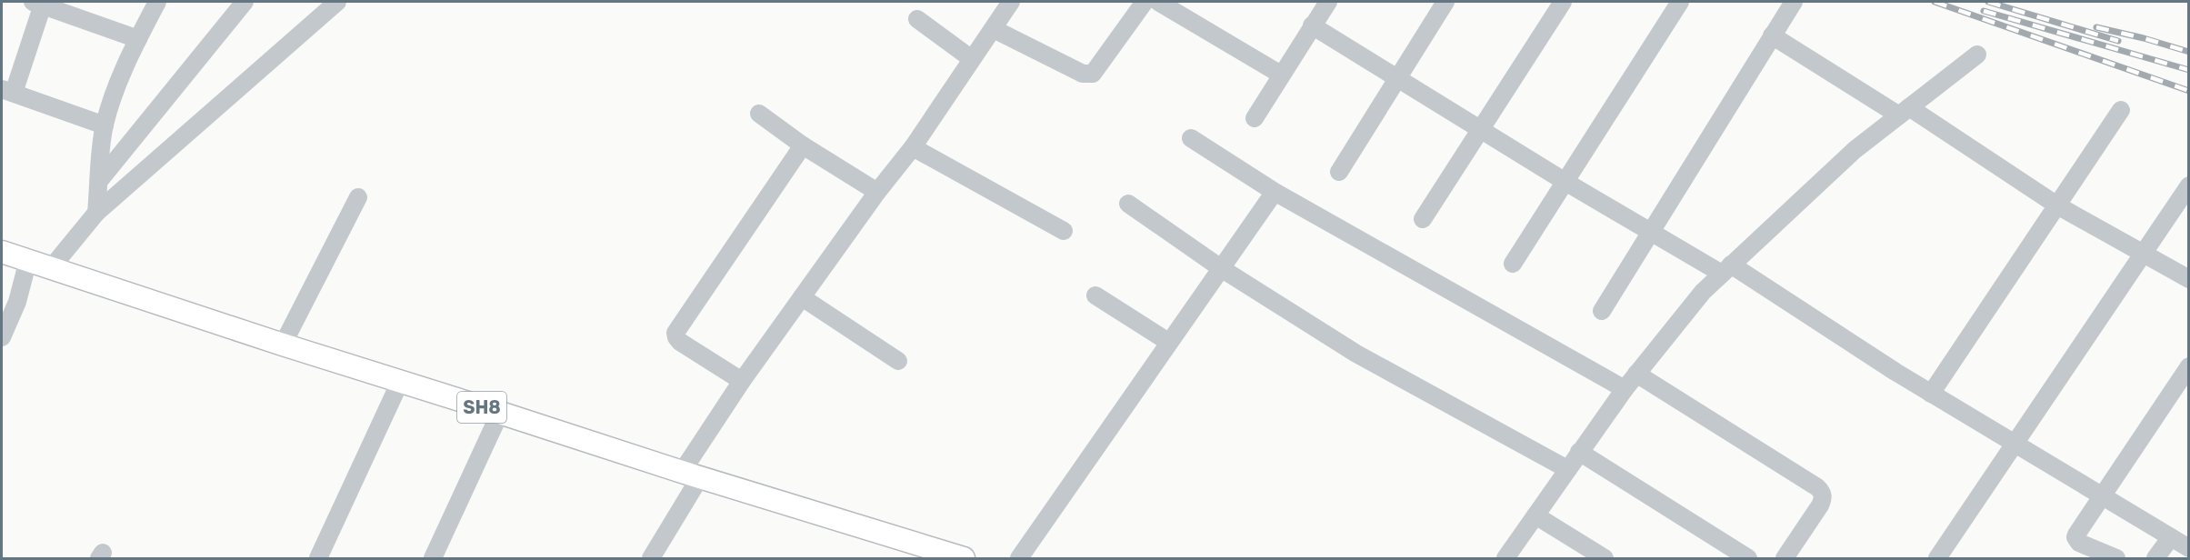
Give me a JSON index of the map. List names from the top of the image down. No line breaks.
{"streets":{"main road":["SH8"]}}
